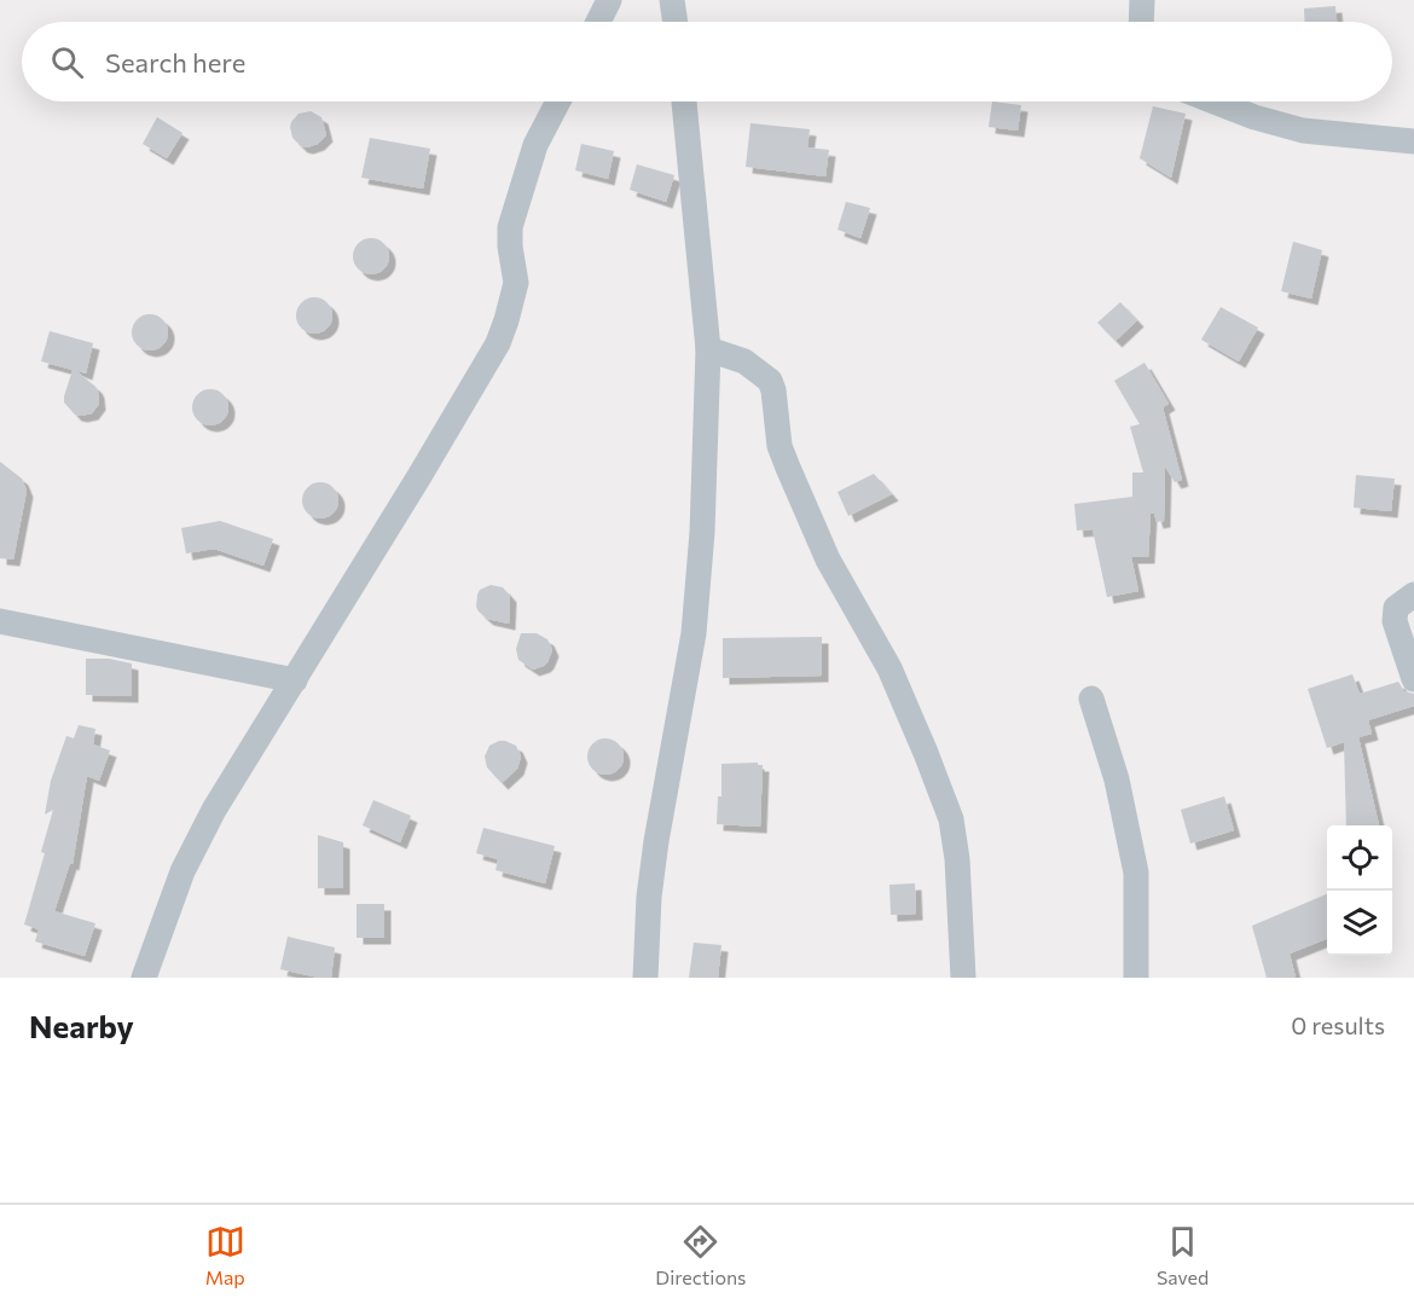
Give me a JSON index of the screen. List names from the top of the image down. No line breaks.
{"page":{"search":"Search here","heading":["Nearby","0 results"],"nav":["Map","Directions","Saved"]}}
